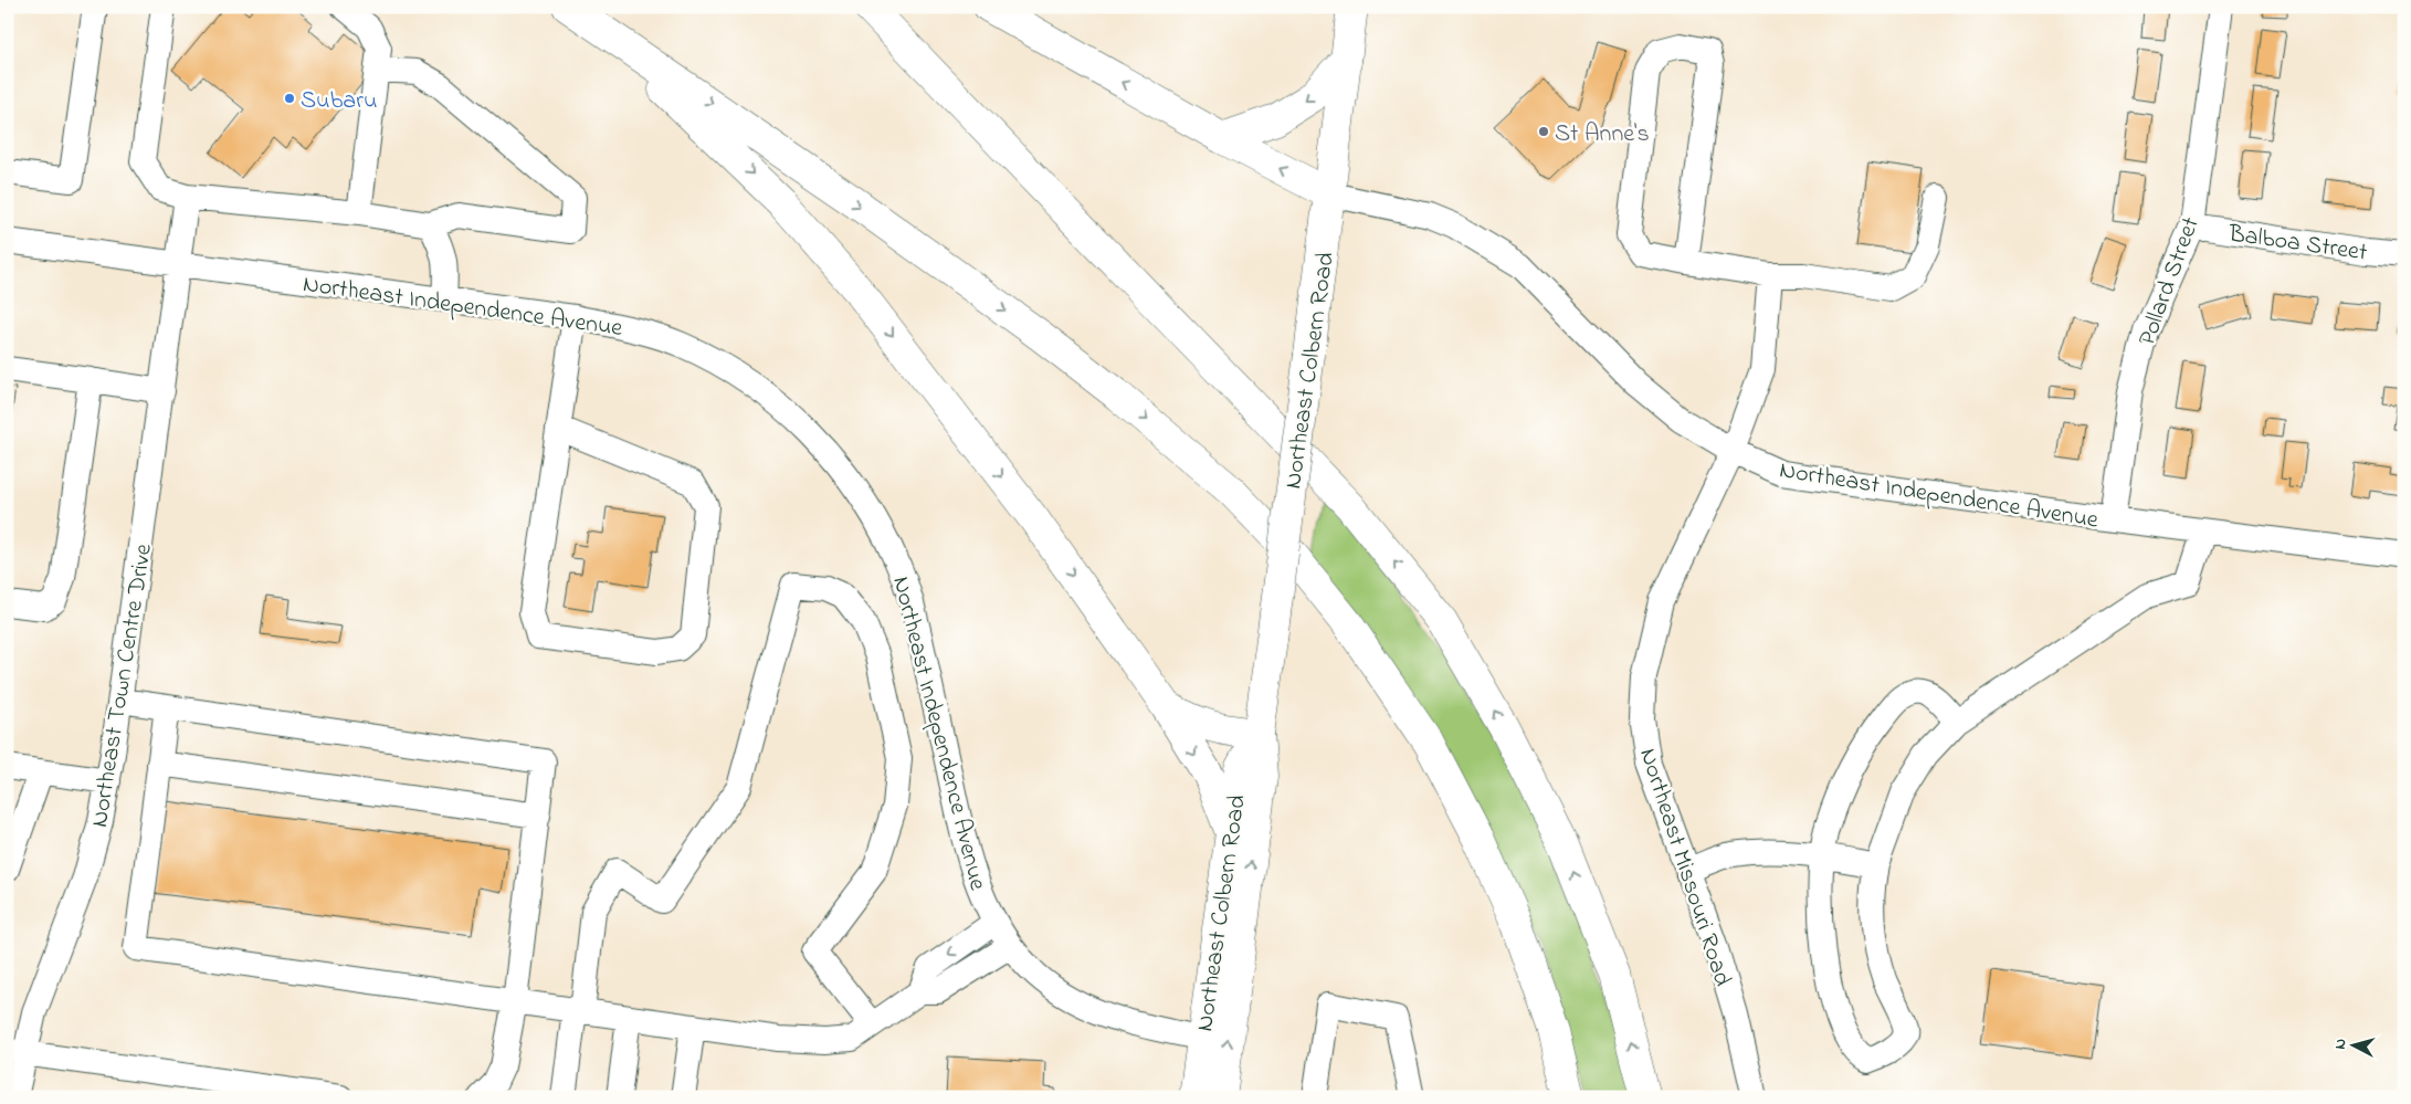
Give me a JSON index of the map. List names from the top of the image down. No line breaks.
{"streets":{"main road":["Northeast Colbern Road"],"street":["Balboa Street","Pollard Street","Northeast Independence Avenue","Northeast Town Centre Drive","Northeast Missouri Road"]},"crossings":[["Balboa Street","Pollard Street"],["Pollard Street","Northeast Independence Avenue"],["Northeast Independence Avenue","Northeast Colbern Road"],["Northeast Independence Avenue","Northeast Town Centre Drive"],["Northeast Independence Avenue","Northeast Missouri Road"]],"places":["Subaru","St Anne's"],"north":"left"}
